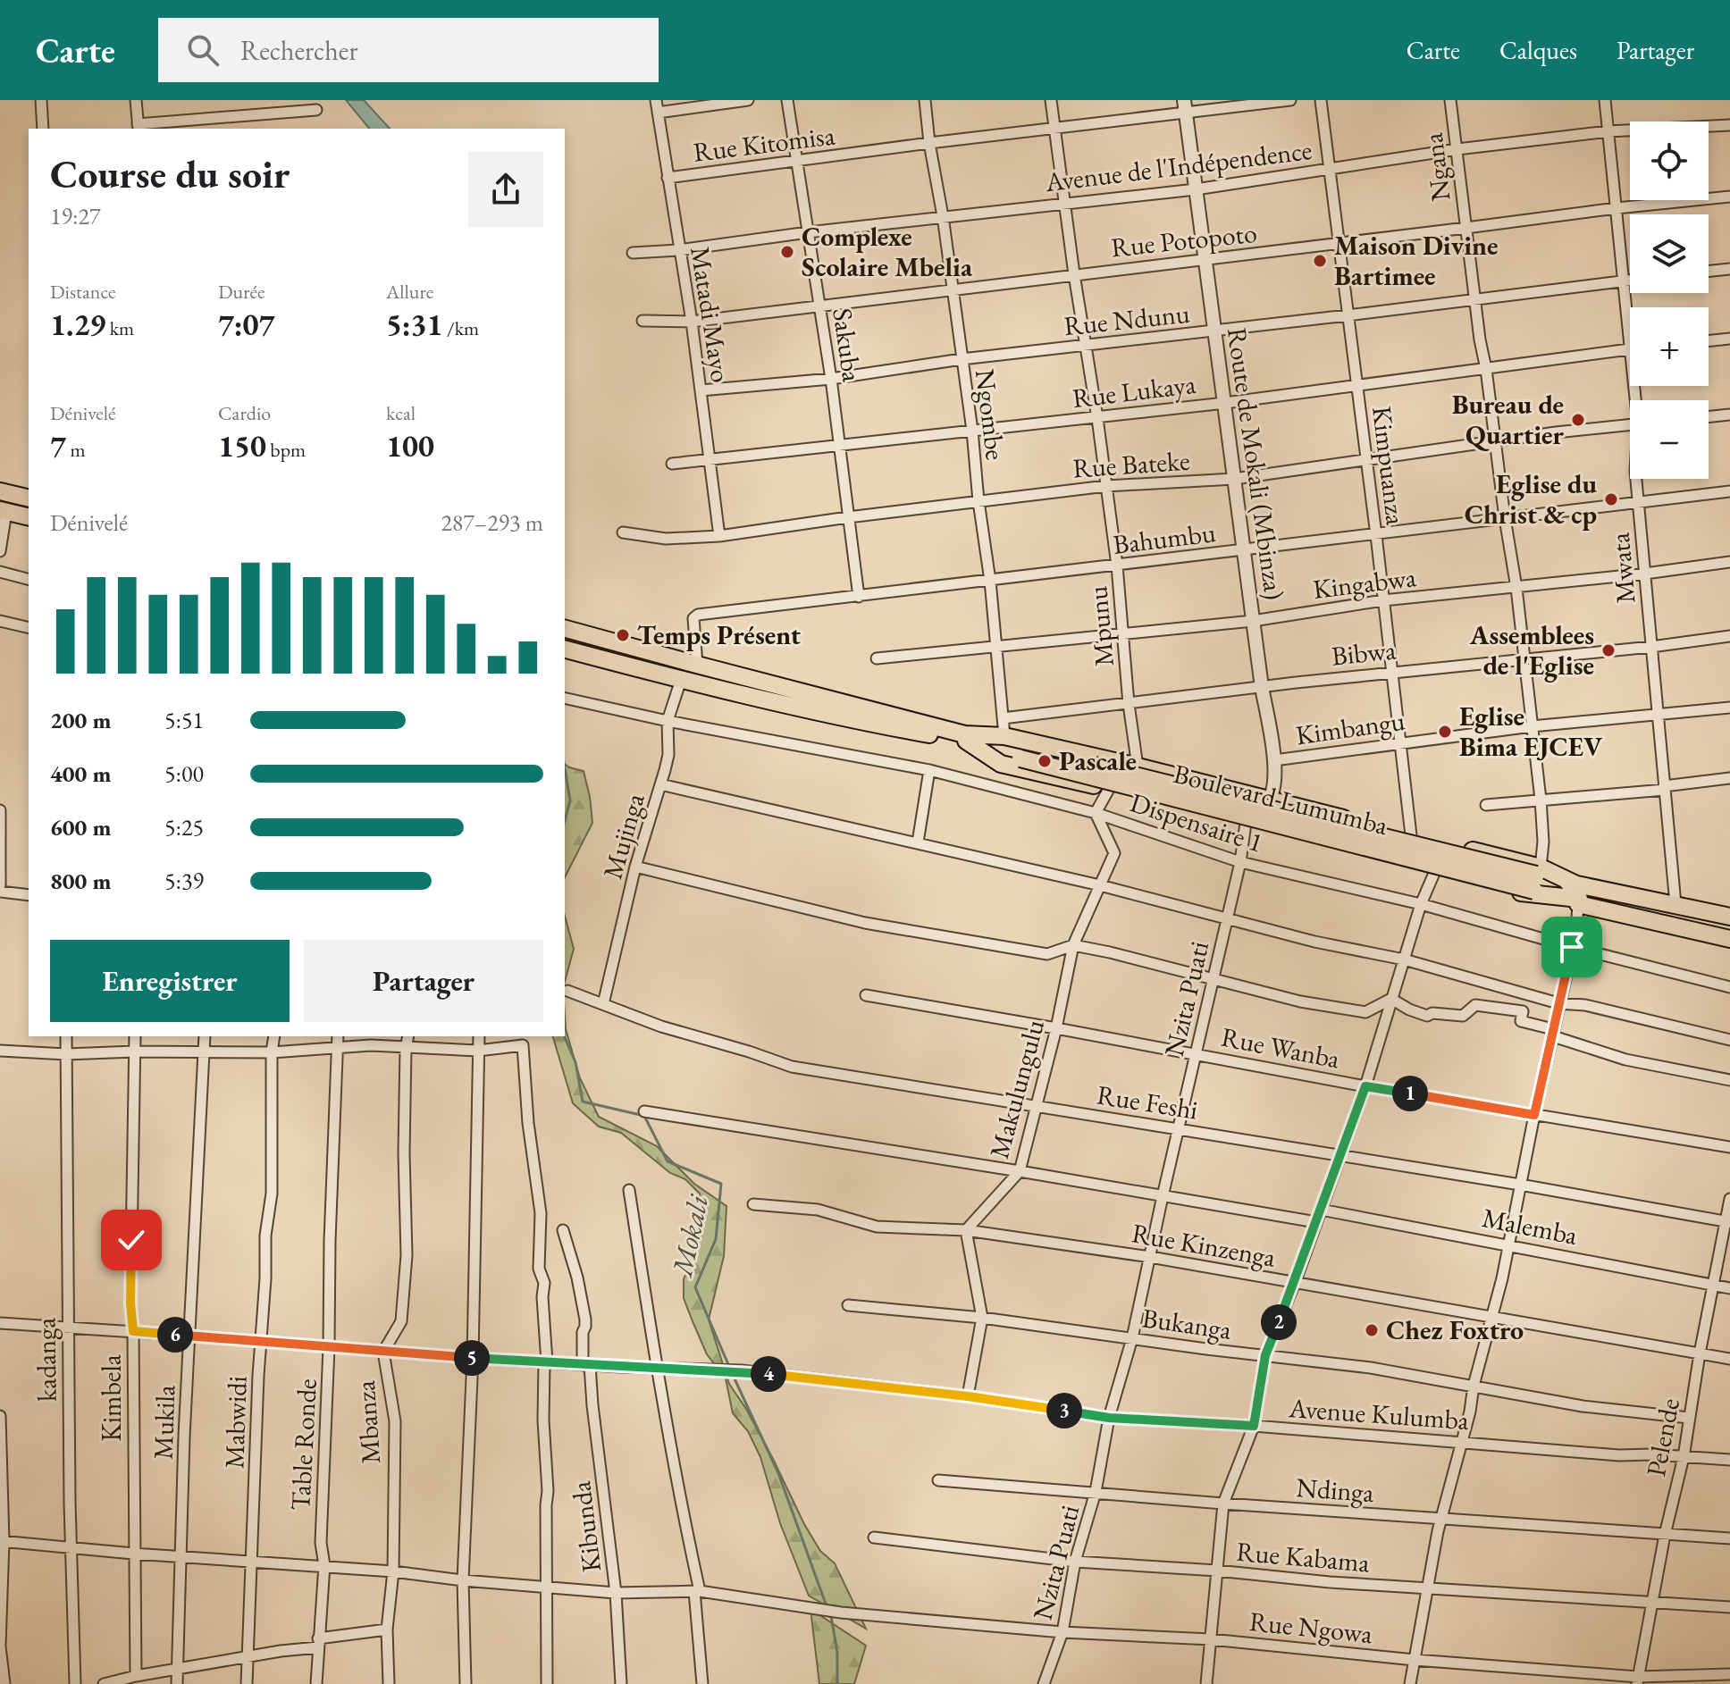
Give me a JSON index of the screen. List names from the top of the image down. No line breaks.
{"streets":{"highway":["Boulevard Lumumba"],"street":["Rue Kitomisa","Avenue de l'Indépendence","Ngana","Rue Potopoto","Matadi Mayo","Rue Ndunu","Sakuba","Rue Lukaya","Ngombe","Route de Mokali (Mbinza)","Rue Bateke","Kimpuanza","Bahumbu","Mwata","Kingabwa","Mpunu","Bibwa","Kimbangu","Dispensaire 1","Mujinga","Nzita Puati","Rue Wanba","Makulungulu","Rue Feshi","Malemba","Rue Kinzenga","Bukanga","kadanga","Kimbela","Avenue Kulumba","Mukila","Mabwidi","Mbanza","Pelende","Table Ronde","Ndinga","Kibunda","Rue Kabama","Rue Ngowa"]},"crossings":[["Rue Kitomisa","Matadi Mayo"],["Rue Kitomisa","Sakuba"],["Rue Kitomisa","Ngombe"],["Rue Kitomisa","Route de Mokali (Mbinza)"],["Rue Kitomisa","Mpunu"],["Avenue de l'Indépendence","Ngana"],["Avenue de l'Indépendence","Matadi Mayo"],["Avenue de l'Indépendence","Sakuba"],["Avenue de l'Indépendence","Ngombe"],["Avenue de l'Indépendence","Route de Mokali (Mbinza)"],["Avenue de l'Indépendence","Kimpuanza"],["Avenue de l'Indépendence","Mwata"],["Avenue de l'Indépendence","Mpunu"],["Ngana","Rue Potopoto"],["Ngana","Rue Ndunu"],["Ngana","Rue Lukaya"],["Ngana","Rue Bateke"],["Ngana","Bahumbu"],["Ngana","Kingabwa"],["Ngana","Bibwa"],["Ngana","Kimbangu"],["Ngana","Boulevard Lumumba"],["Rue Potopoto","Matadi Mayo"],["Rue Potopoto","Sakuba"],["Rue Potopoto","Ngombe"],["Rue Potopoto","Route de Mokali (Mbinza)"],["Rue Potopoto","Kimpuanza"],["Rue Potopoto","Mwata"],["Rue Potopoto","Mpunu"],["Matadi Mayo","Rue Ndunu"],["Matadi Mayo","Rue Lukaya"],["Matadi Mayo","Rue Bateke"],["Rue Ndunu","Sakuba"],["Rue Ndunu","Ngombe"],["Rue Ndunu","Route de Mokali (Mbinza)"],["Rue Ndunu","Kimpuanza"],["Rue Ndunu","Mwata"],["Rue Ndunu","Mpunu"],["Sakuba","Rue Lukaya"],["Sakuba","Rue Bateke"],["Sakuba","Bahumbu"],["Rue Lukaya","Ngombe"],["Rue Lukaya","Route de Mokali (Mbinza)"],["Rue Lukaya","Kimpuanza"],["Rue Lukaya","Mpunu"],["Ngombe","Rue Bateke"],["Ngombe","Bahumbu"],["Ngombe","Kingabwa"],["Ngombe","Bibwa"],["Route de Mokali (Mbinza)","Rue Bateke"],["Route de Mokali (Mbinza)","Bahumbu"],["Route de Mokali (Mbinza)","Kingabwa"],["Route de Mokali (Mbinza)","Bibwa"],["Route de Mokali (Mbinza)","Kimbangu"],["Rue Bateke","Kimpuanza"],["Rue Bateke","Mpunu"],["Kimpuanza","Bahumbu"],["Kimpuanza","Kingabwa"],["Kimpuanza","Bibwa"],["Kimpuanza","Kimbangu"],["Bahumbu","Mwata"],["Bahumbu","Mpunu"],["Bahumbu","Boulevard Lumumba"],["Mwata","Kingabwa"],["Mwata","Bibwa"],["Mwata","Kimbangu"],["Mwata","Boulevard Lumumba"],["Kingabwa","Mpunu"],["Mpunu","Bibwa"],["Boulevard Lumumba","Mujinga"],["Dispensaire 1","Mujinga"],["Dispensaire 1","Nzita Puati"],["Dispensaire 1","Makulungulu"],["Mujinga","Rue Feshi"],["Nzita Puati","Rue Wanba"],["Nzita Puati","Rue Feshi"],["Nzita Puati","Rue Kinzenga"],["Nzita Puati","Bukanga"],["Nzita Puati","Avenue Kulumba"],["Nzita Puati","Ndinga"],["Nzita Puati","Rue Kabama"],["Nzita Puati","Rue Ngowa"],["Rue Wanba","Makulungulu"],["Makulungulu","Rue Feshi"],["Makulungulu","Rue Kinzenga"],["Rue Feshi","Pelende"],["Malemba","Pelende"],["Rue Kinzenga","Pelende"],["Bukanga","Pelende"],["kadanga","Avenue Kulumba"],["kadanga","Rue Ngowa"],["Kimbela","Avenue Kulumba"],["Kimbela","Rue Ngowa"],["Avenue Kulumba","Mukila"],["Avenue Kulumba","Mabwidi"],["Avenue Kulumba","Mbanza"],["Avenue Kulumba","Pelende"],["Avenue Kulumba","Table Ronde"],["Avenue Kulumba","Kibunda"],["Mukila","Rue Ngowa"],["Mabwidi","Rue Ngowa"],["Mbanza","Rue Ngowa"],["Pelende","Ndinga"],["Pelende","Rue Kabama"],["Pelende","Rue Ngowa"],["Table Ronde","Rue Ngowa"],["Kibunda","Rue Ngowa"]],"water":["Mokali"],"places":["Complexe Scolaire Mbelia","Maison Divine Bartimee","Bureau de Quartier","Eglise du Christ & cp","Temps Présent","Assemblees de l'Eglise","Eglise Bima EJCEV","Pascale","Chez Foxtro"],"page":{"header":"Carte","search":"Rechercher","nav":["Carte","Calques","Partager"],"map_buttons":["+","−"],"heading":["Course du soir","19:27"],"stats":[["Distance","1.29 km"],["Durée","7:07"],["Allure","5:31 /km"],["Dénivelé","7 m"],["Cardio","150 bpm"],["kcal","100"]],"chart":["Dénivelé","287–293 m"],"list":[{"name":"200 m","note":"5:51"},{"name":"400 m","note":"5:00"},{"name":"600 m","note":"5:25"},{"name":"800 m","note":"5:39"}],"buttons":["Enregistrer","Partager"],"pins":["1","2","6","5","4","3"]}}
